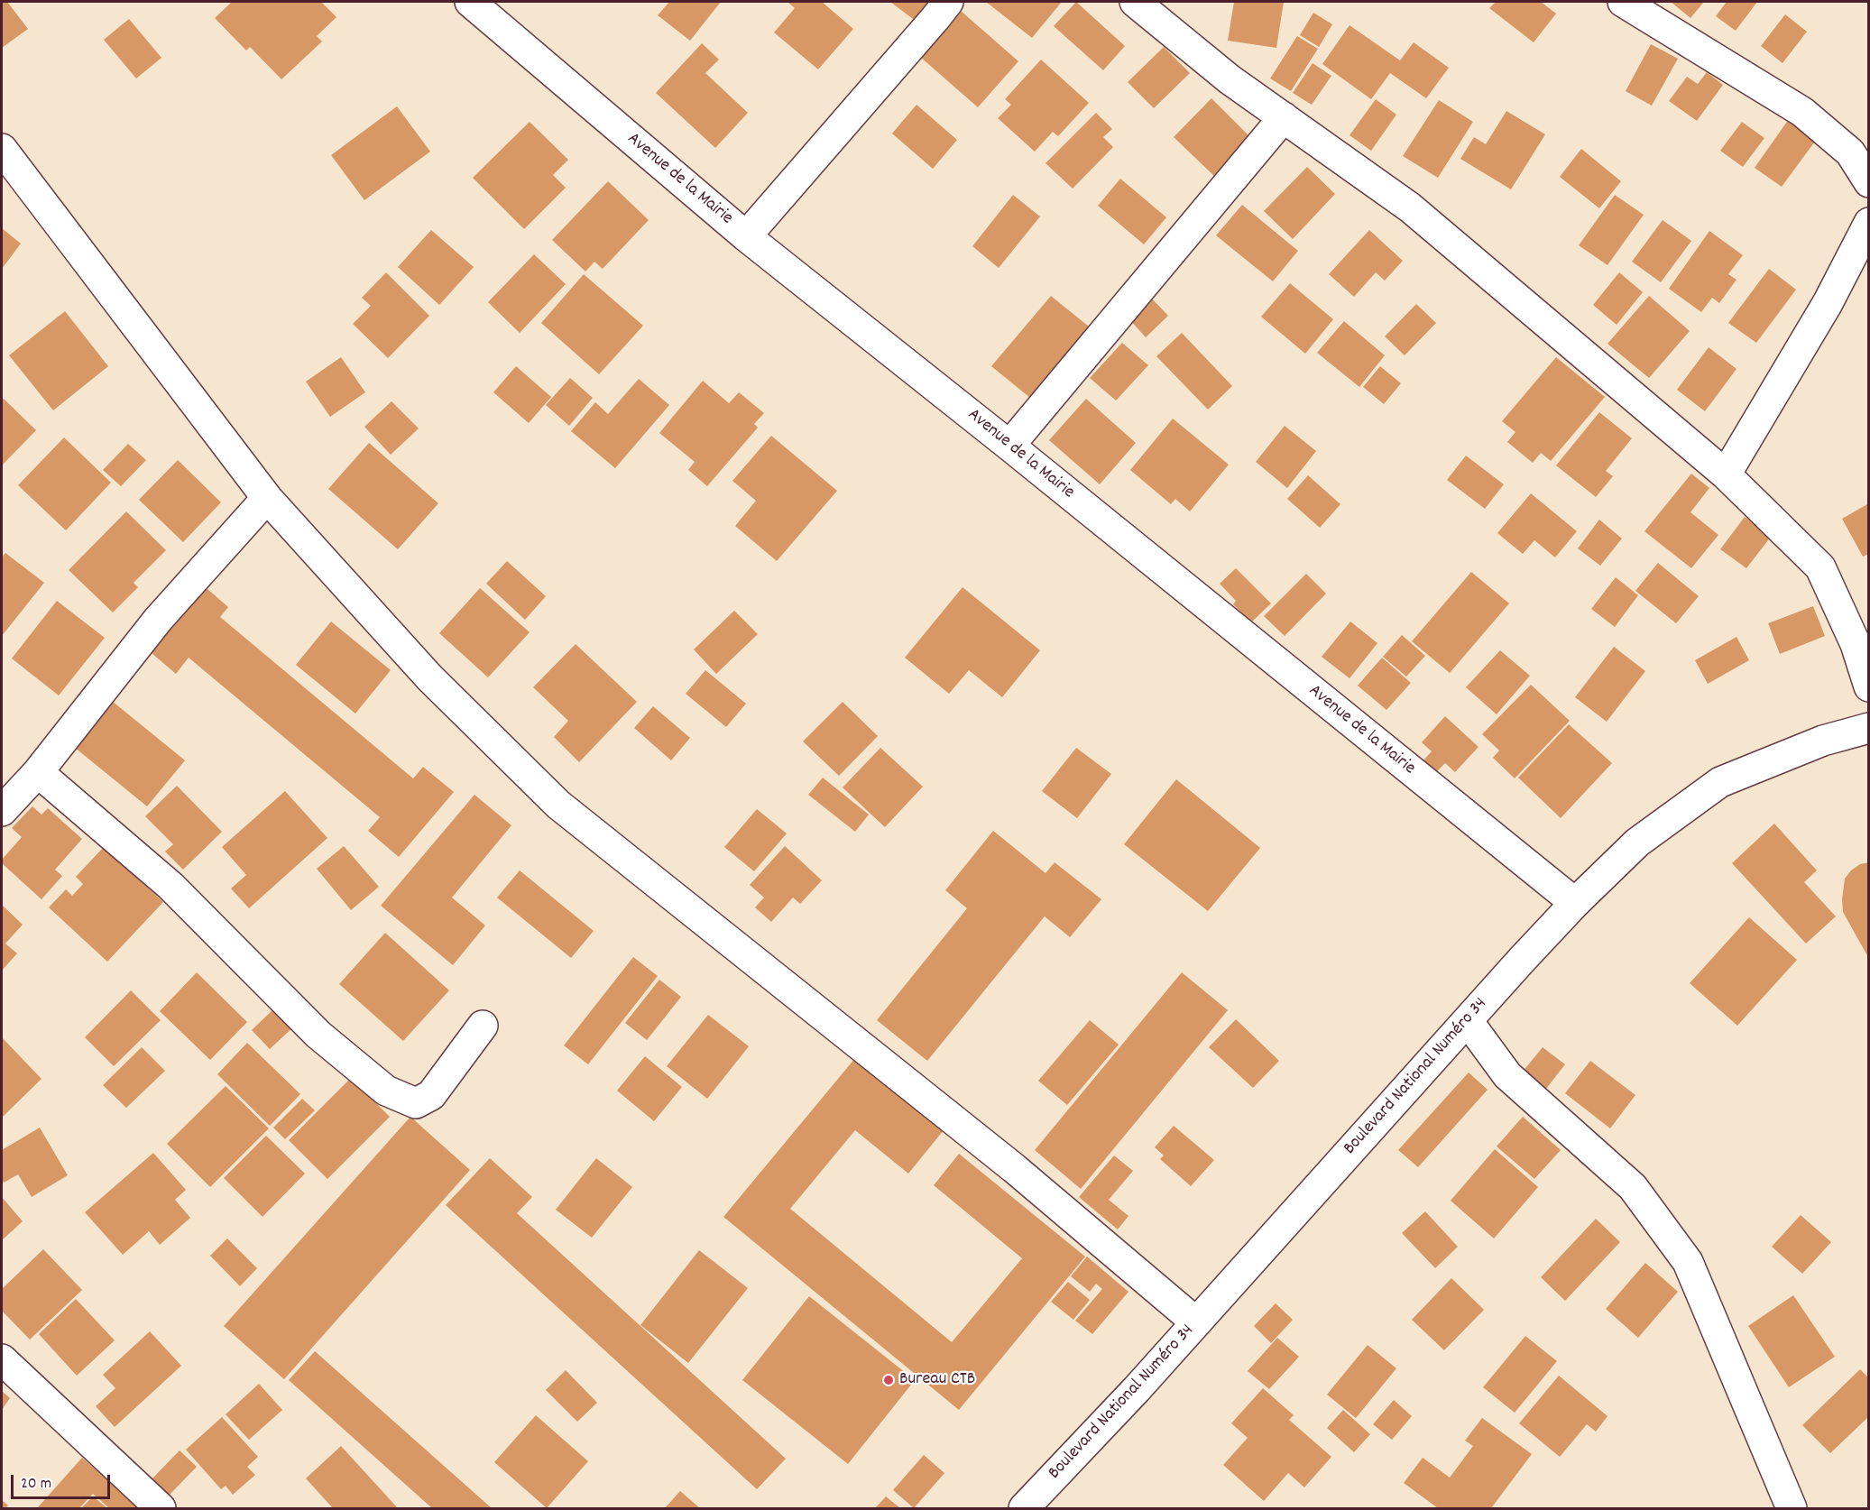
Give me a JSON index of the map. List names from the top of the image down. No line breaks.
{"streets":{"street":["Avenue de la Mairie","Boulevard National Numéro 34"]},"crossings":[["Avenue de la Mairie","Boulevard National Numéro 34"]],"places":["Bureau CTB"],"scale_bar":"20 m"}
